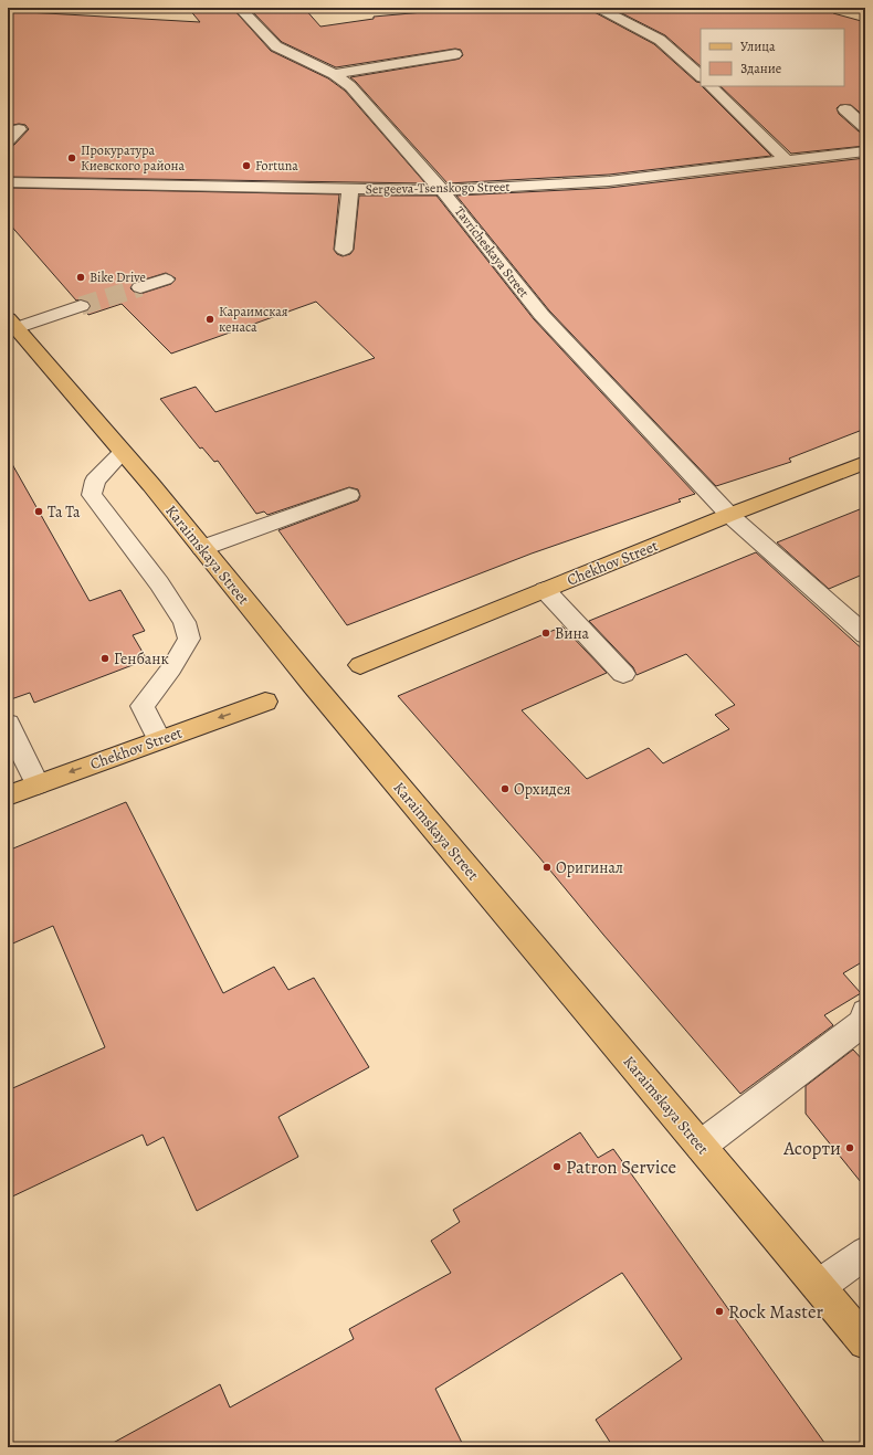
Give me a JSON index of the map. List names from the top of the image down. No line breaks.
{"streets":{"main road":["Karaimskaya Street","Chekhov Street"],"street":["Sergeeva-Tsenskogo Street","Tavricheskaya Street"]},"crossings":[["Sergeeva-Tsenskogo Street","Tavricheskaya Street"],["Tavricheskaya Street","Chekhov Street"]],"places":["Прокуратура Киевского района","Fortuna","Bike Drive","Караимская кенаса","Та Та","Вина","Генбанк","Орхидея","Оригинал","Асорти","Patron Service","Rock Master"],"legend":["Улица","Здание"]}
